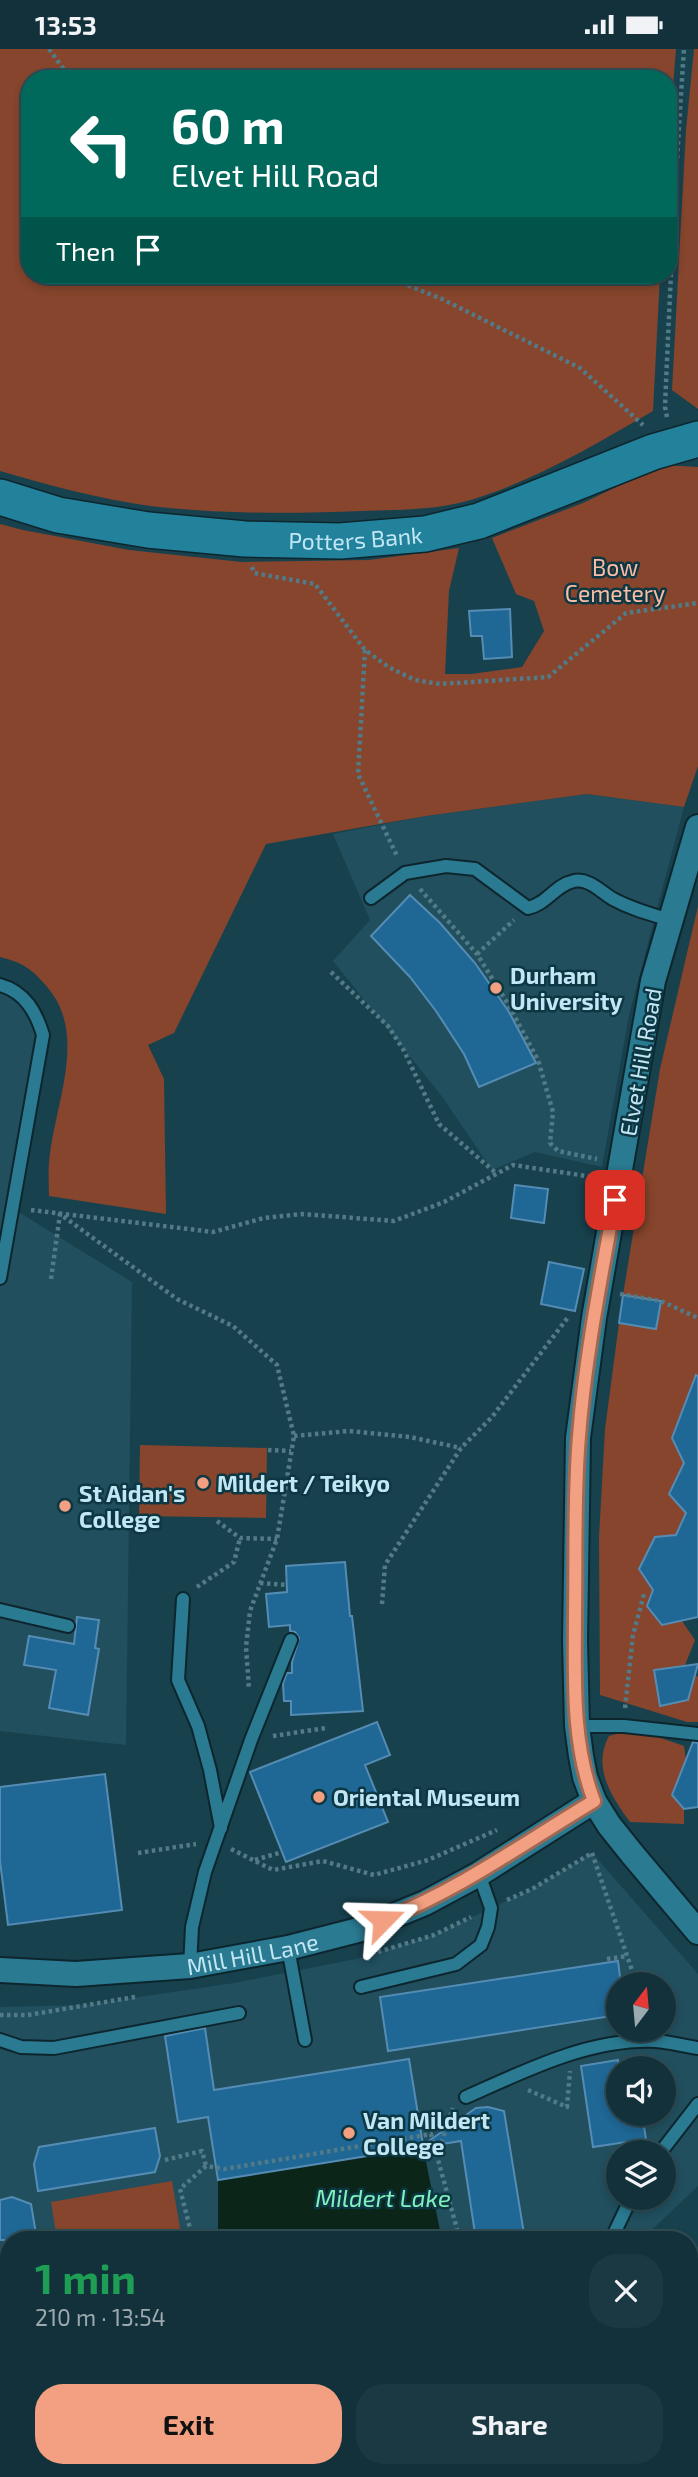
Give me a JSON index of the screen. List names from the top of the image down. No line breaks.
{"streets":{"street":["Potters Bank","Elvet Hill Road","Mill Hill Lane"]},"crossings":[["Elvet Hill Road","Mill Hill Lane"]],"water":["Mildert Lake"],"parks":["Bow Cemetery"],"places":["Durham University","Mildert / Teikyo","St Aidan's College","Oriental Museum","Van Mildert College"],"north":"top","page":{"status":"13:53","turn":["60 m","Elvet Hill Road"],"then":"Then","heading":["1 min","210 m · 13:54"],"buttons":["Exit","Share"]}}
